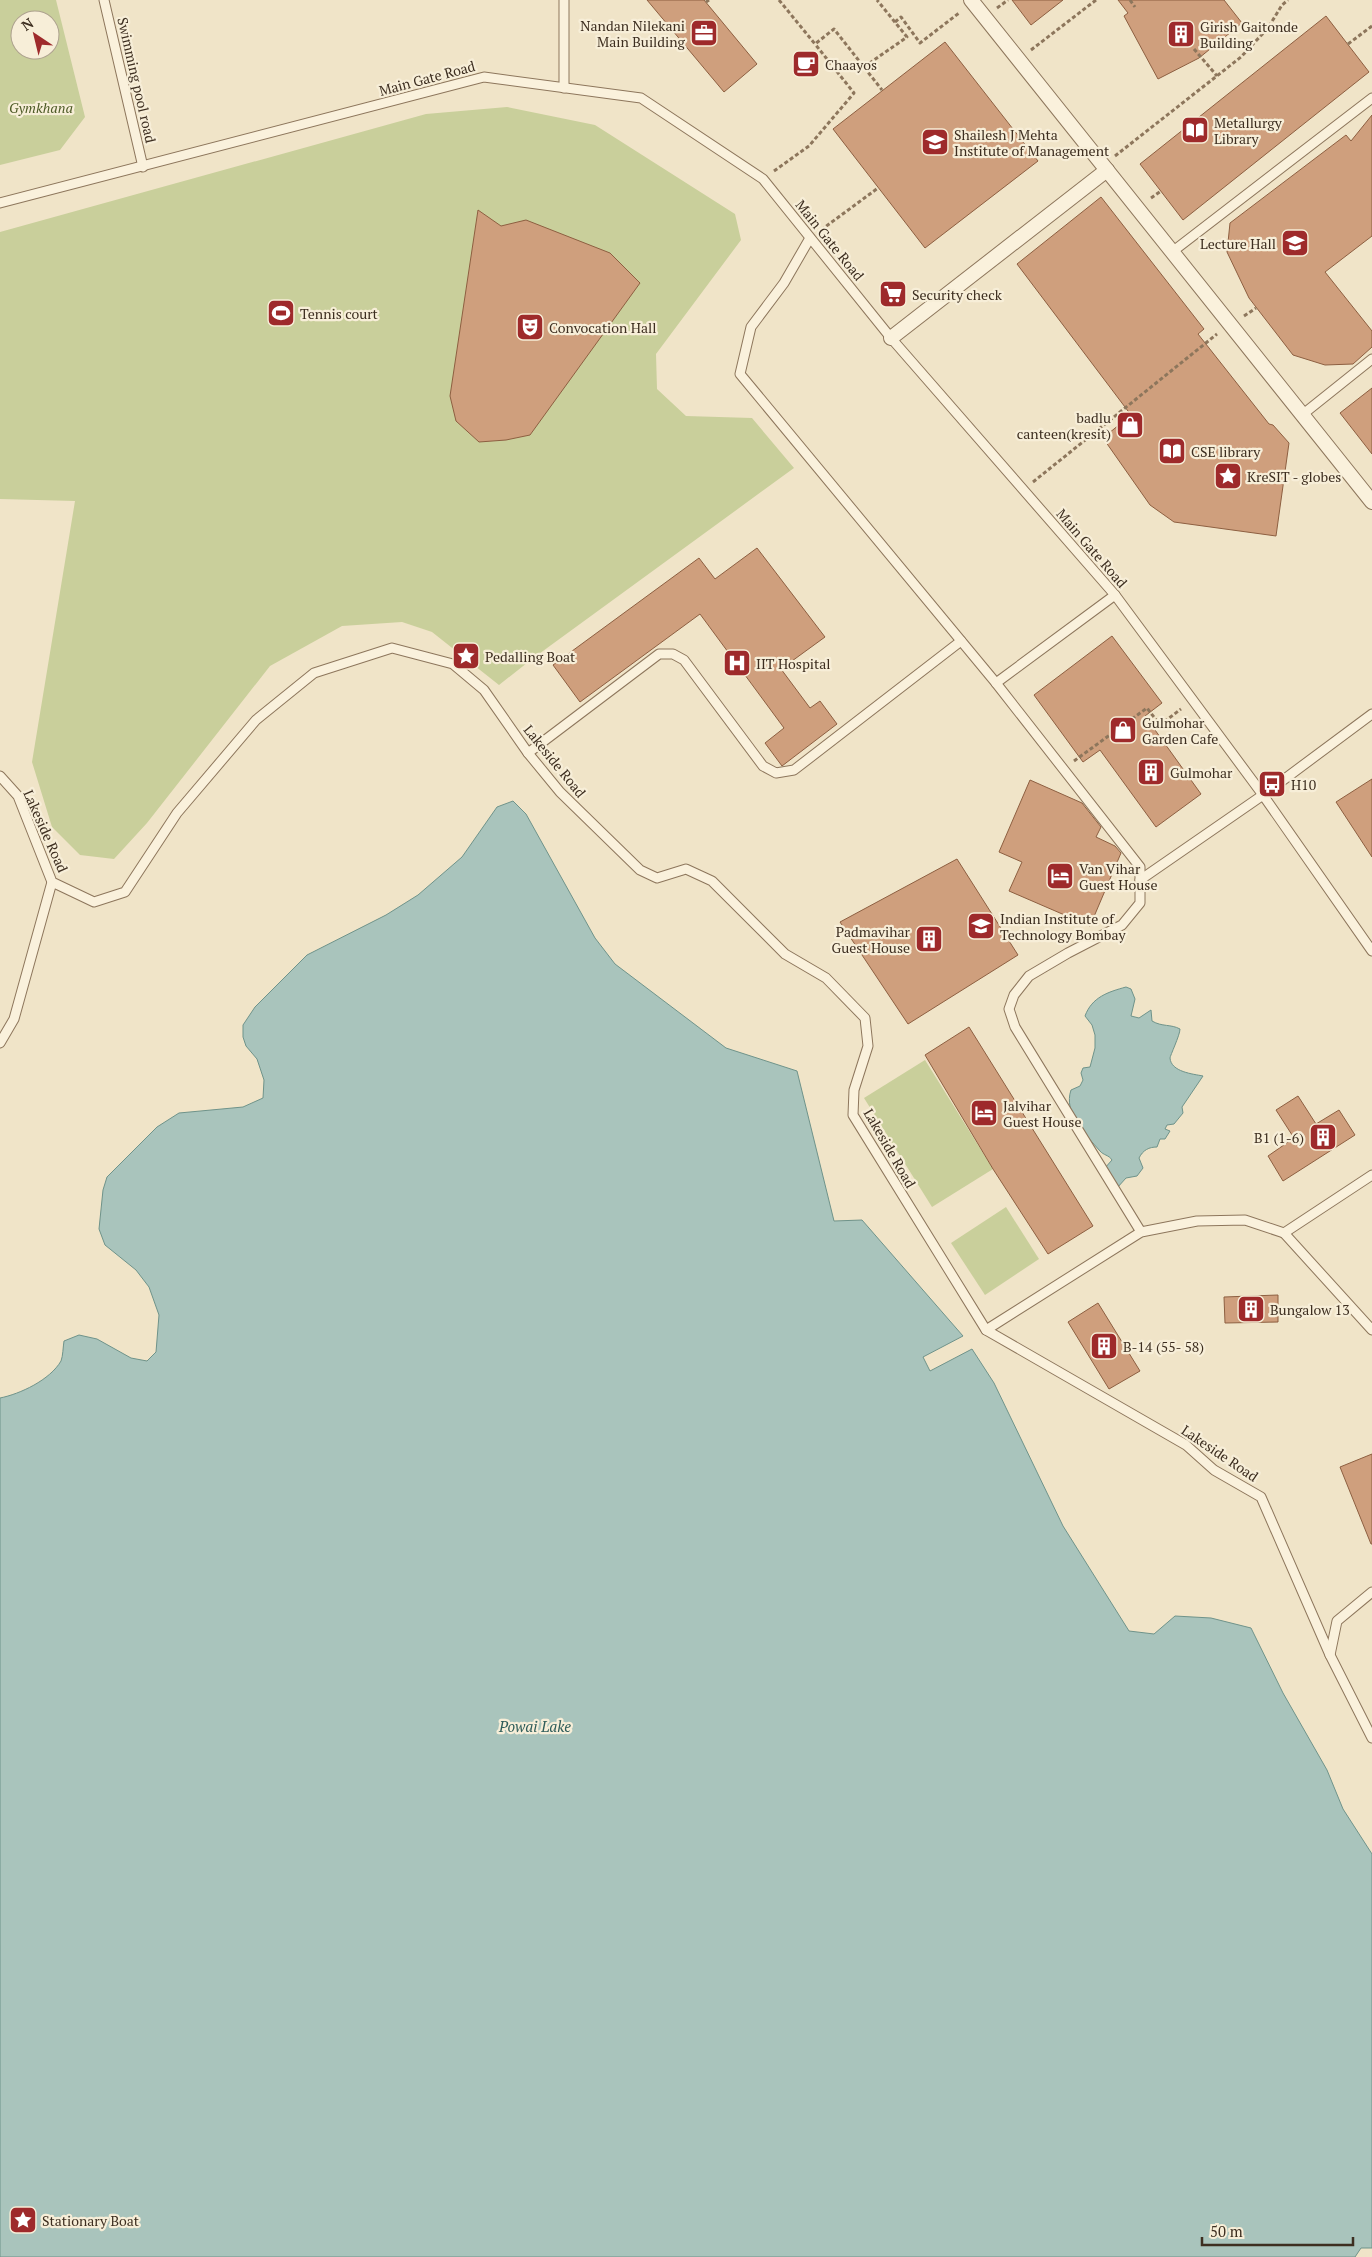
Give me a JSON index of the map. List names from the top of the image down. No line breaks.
{"streets":{"lane":["Main Gate Road","Swimming pool road","Lakeside Road"]},"crossings":[["Main Gate Road","Swimming pool road"]],"water":["Powai Lake"],"parks":["Gymkhana"],"places":{"office":["Nandan Nilekani Main Building"],"building":["Girish Gaitonde Building","Gulmohar","Padmavihar Guest House","B1 (1-6)","Bungalow 13","B-14 (55- 58)"],"cafe":["Chaayos"],"library":["Metallurgy Library","CSE library"],"school or university":["Shailesh J Mehta Institute of Management","Lecture Hall","Indian Institute of Technology Bombay"],"supermarket":["Security check"],"sports":["Tennis court"],"theatre":["Convocation Hall"],"shop":["badlu canteen(kresit)","Gulmohar Garden Cafe"],"place":["KreSIT - globes","Pedalling Boat","Stationary Boat"],"hospital":["IIT Hospital"],"bus stop":["H10"],"hotel":["Van Vihar Guest House","Jalvihar Guest House"]},"scale_bar":"50 m","north":"top left"}
